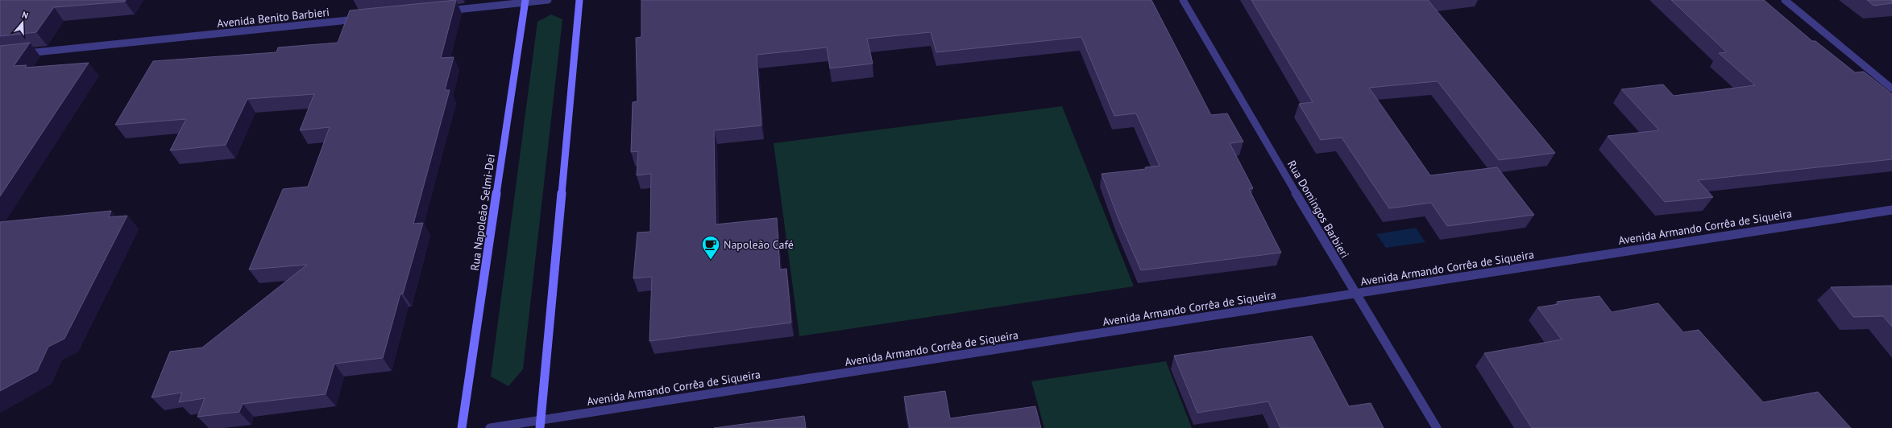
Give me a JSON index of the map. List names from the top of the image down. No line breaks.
{"streets":{"main road":["Rua Napoleão Selmi-Dei"],"street":["Avenida Benito Barbieri","Rua Domingos Barbieri","Avenida Armando Corrêa de Siqueira"]},"crossings":[["Rua Domingos Barbieri","Avenida Armando Corrêa de Siqueira"]],"places":{"cafe":["Napoleão Café"]},"north":"top"}
